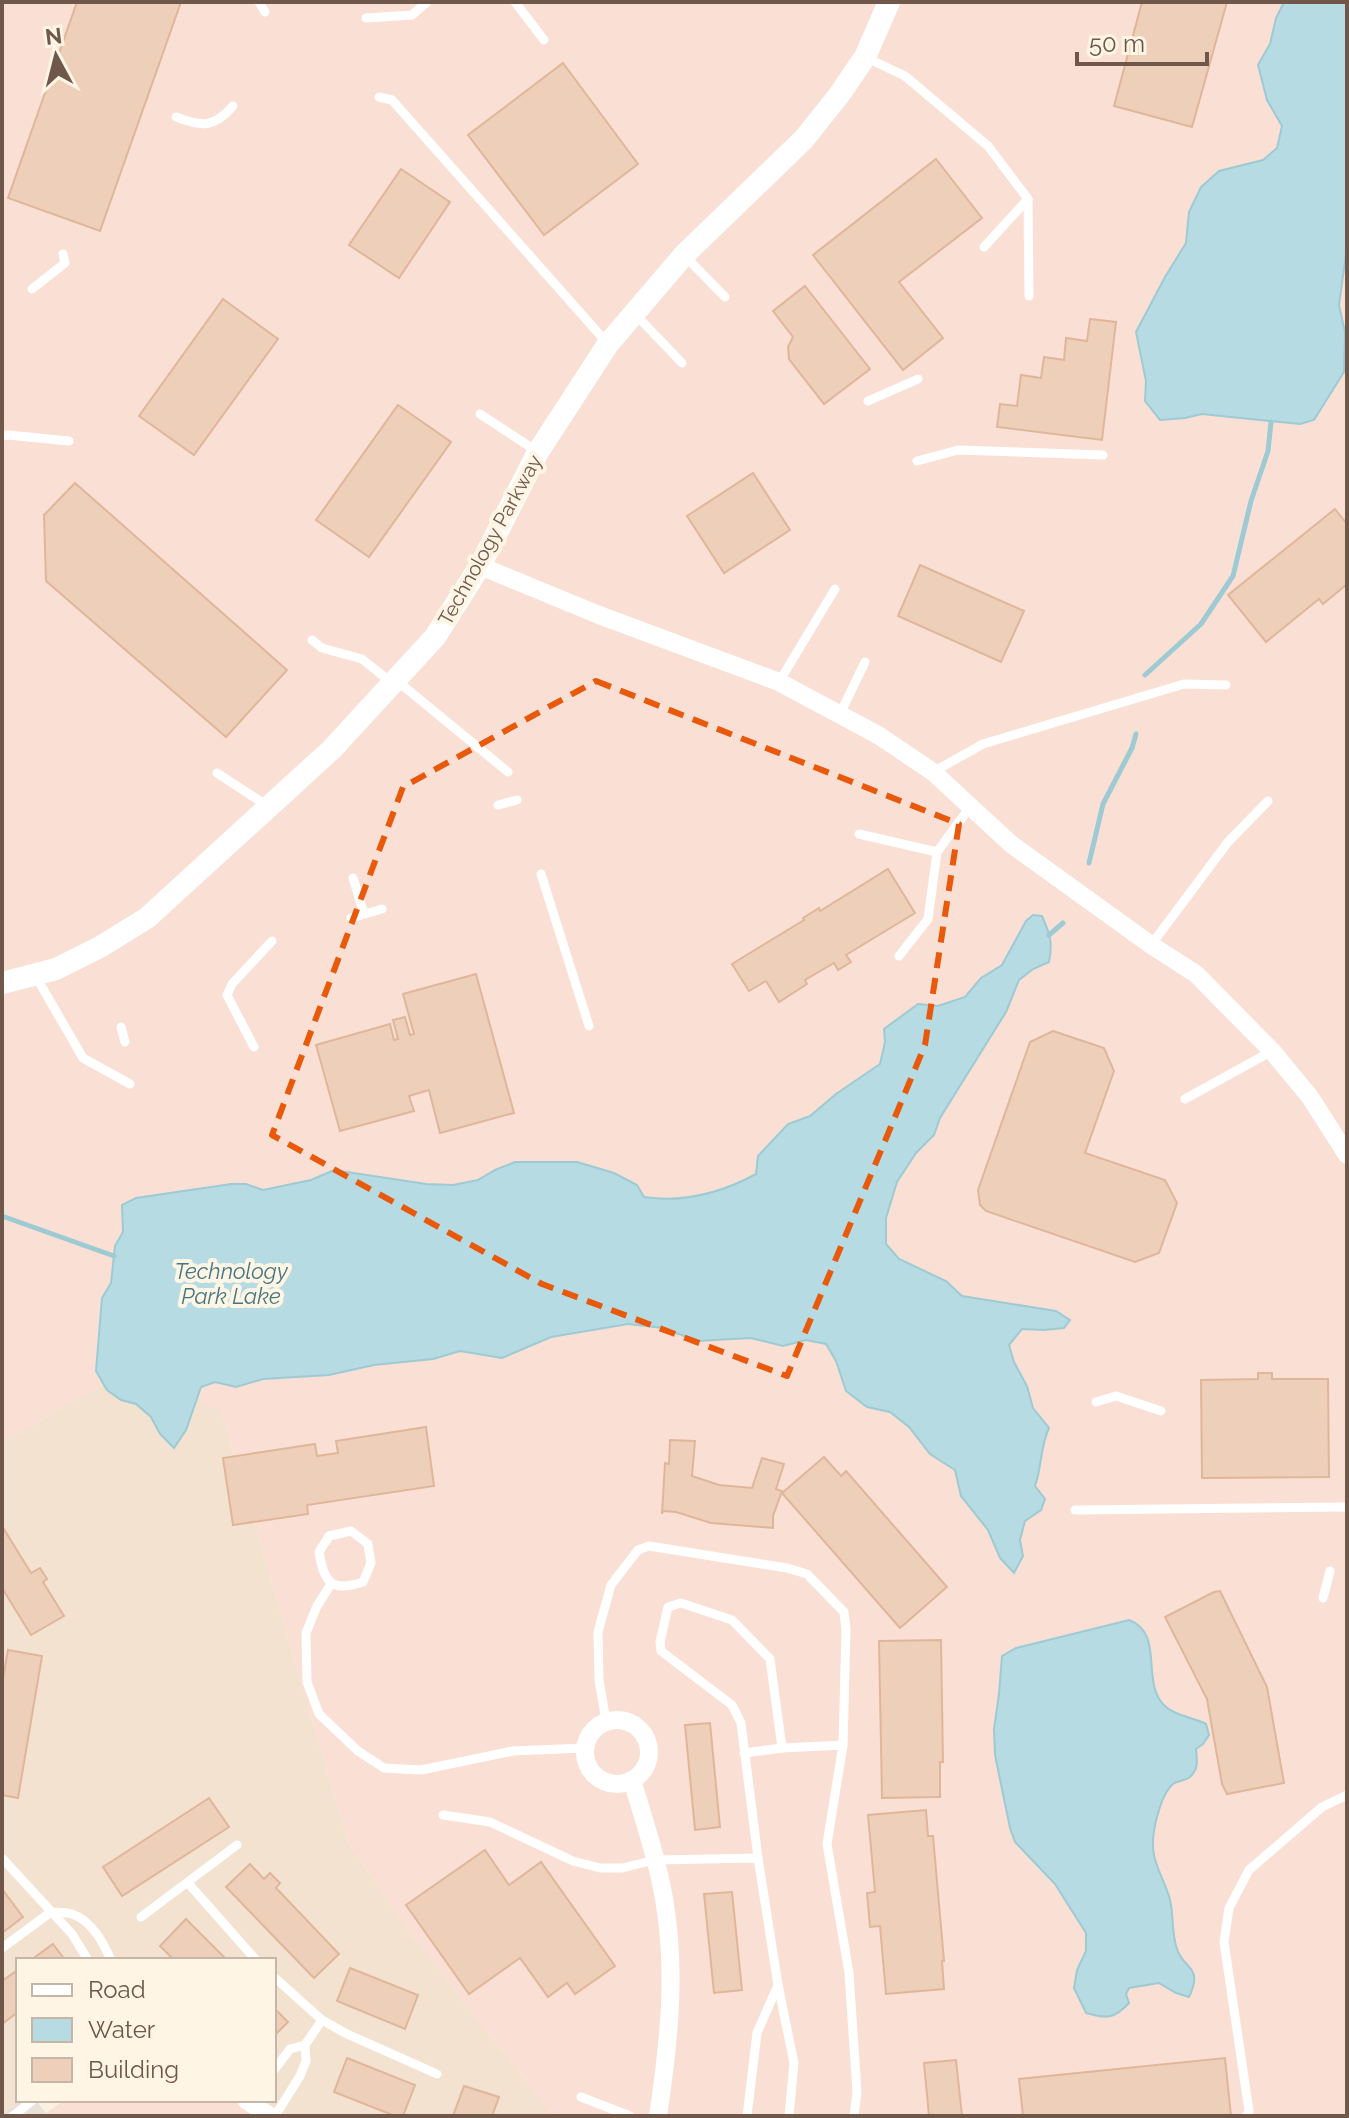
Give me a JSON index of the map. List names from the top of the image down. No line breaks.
{"streets":{"street":["Technology Parkway"]},"water":["Technology Park Lake"],"legend":["Road","Water","Building"],"scale_bar":"50 m","north":"top"}
